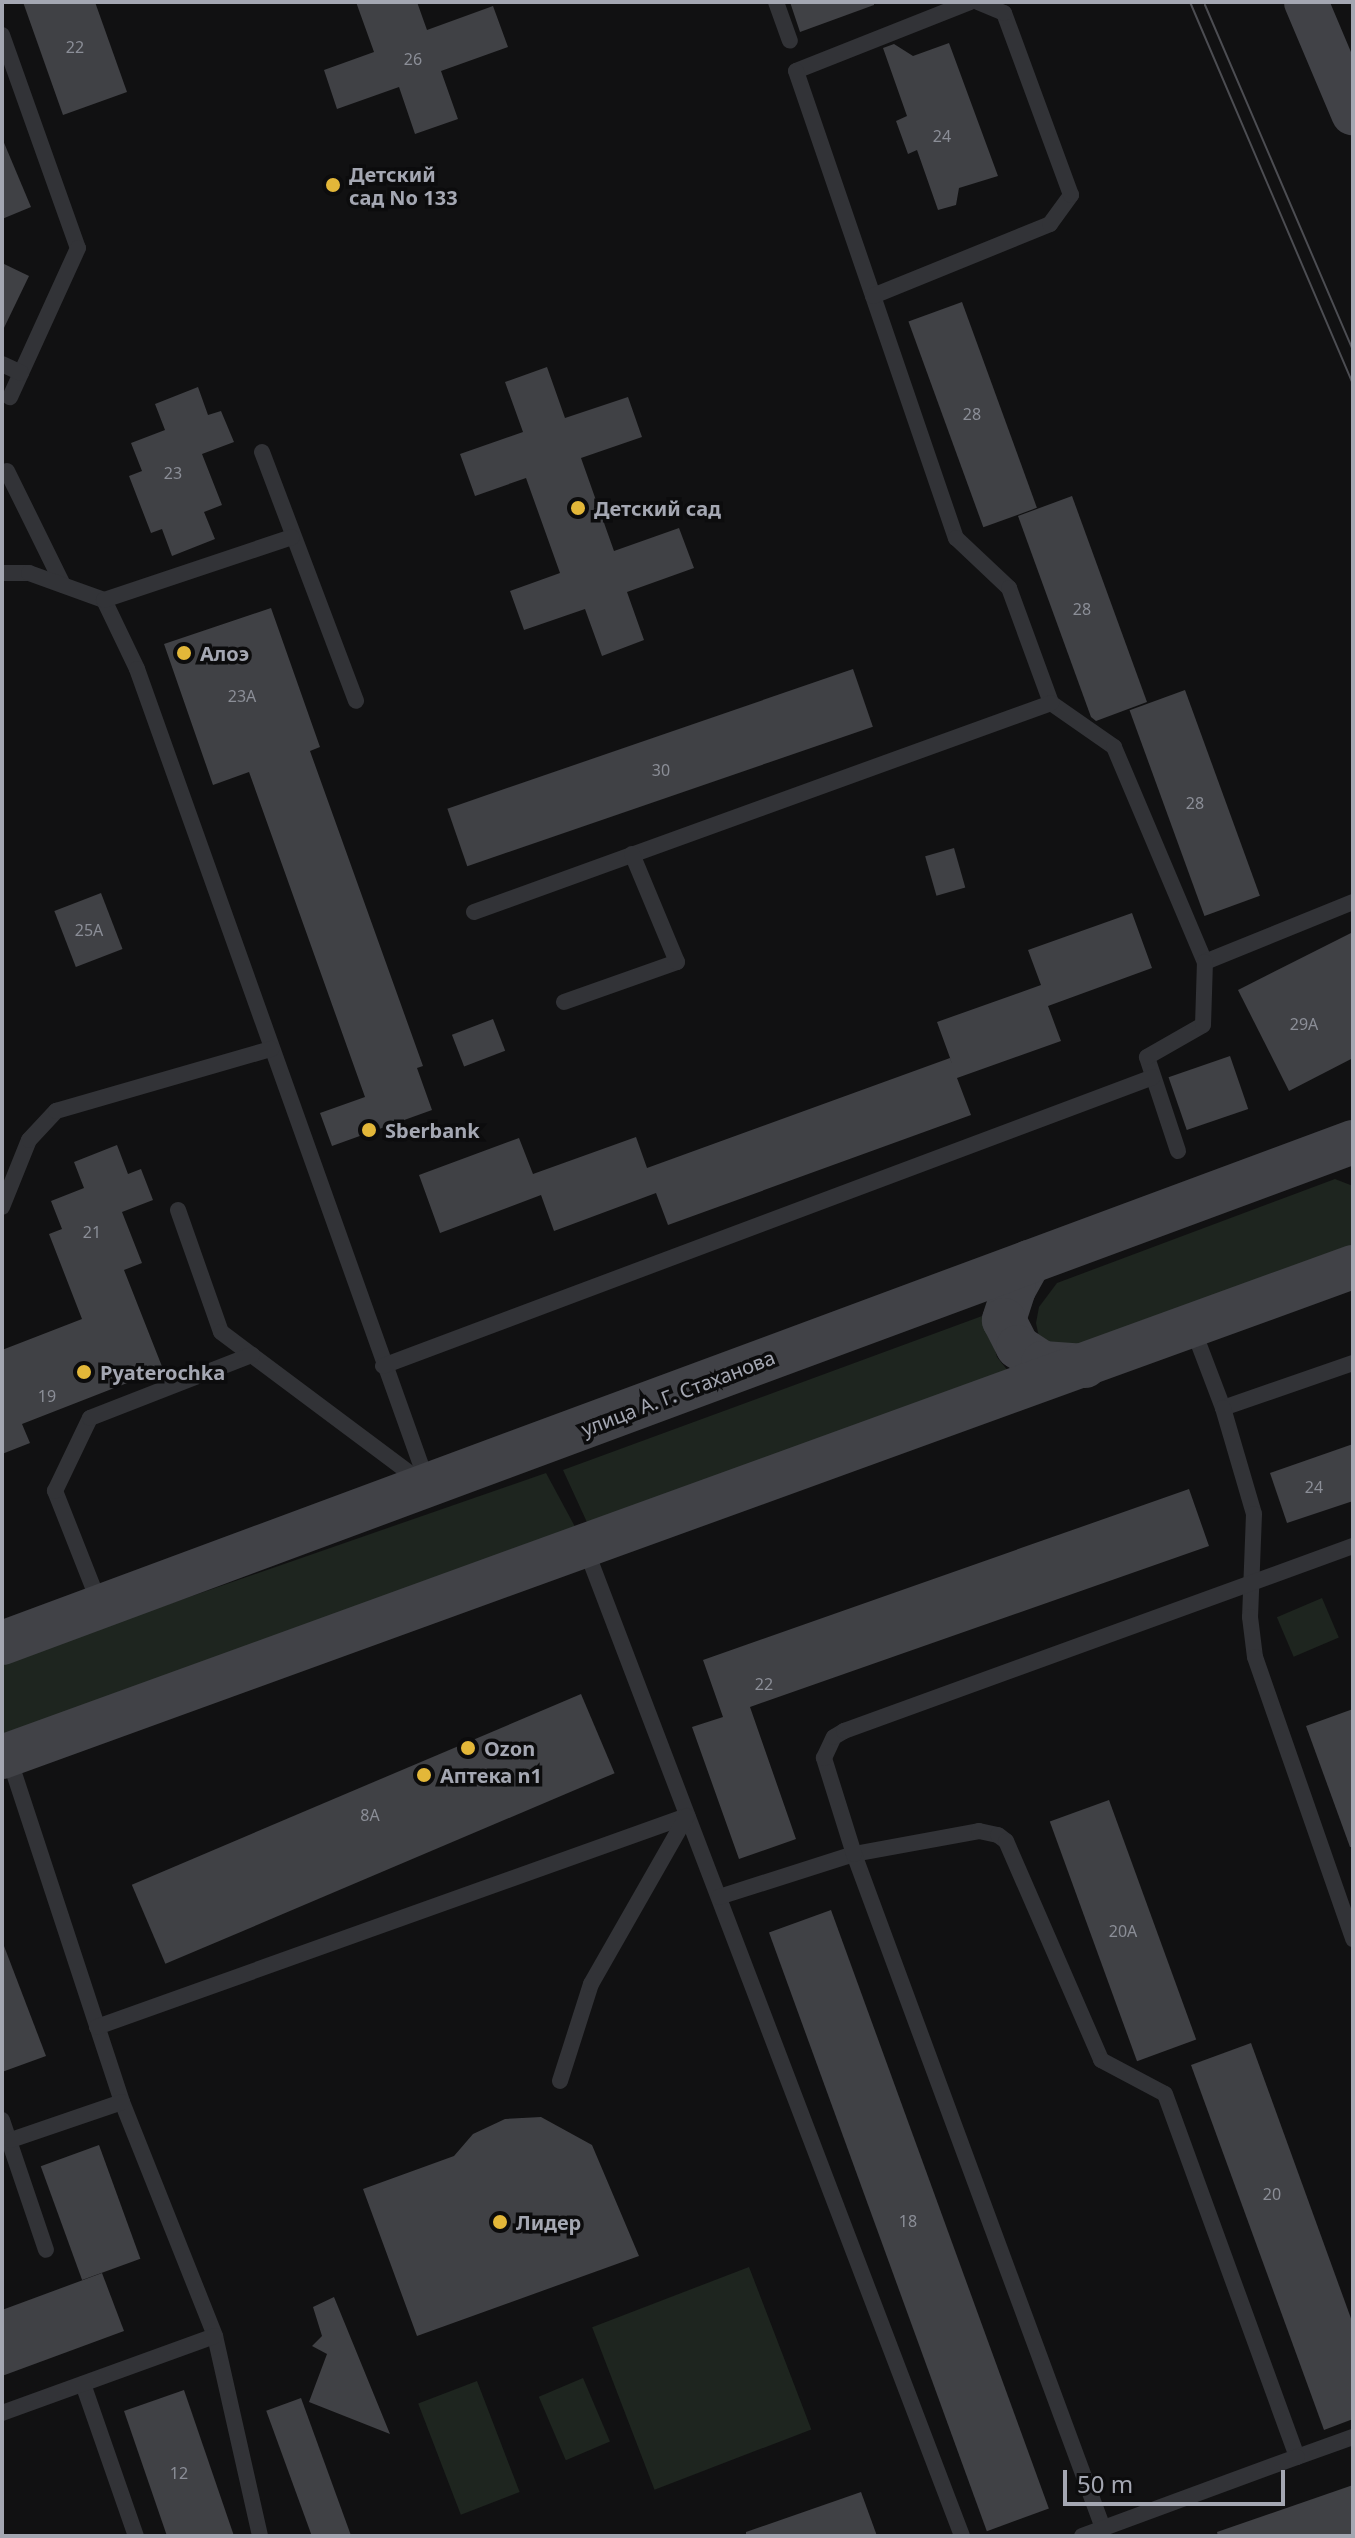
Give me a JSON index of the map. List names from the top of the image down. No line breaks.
{"streets":{"main road":["улица А. Г. Стаханова"]},"places":["Детский сад No 133","Детский сад","Алоэ","Sberbank","Pyaterochka","Ozon","Аптека n1","Лидер"],"house_numbers":["22","26","24","28","23","28","23А","30","28","25А","29А","21","19","24","22","8А","20А","20","18","12"],"scale_bar":"50 m"}
